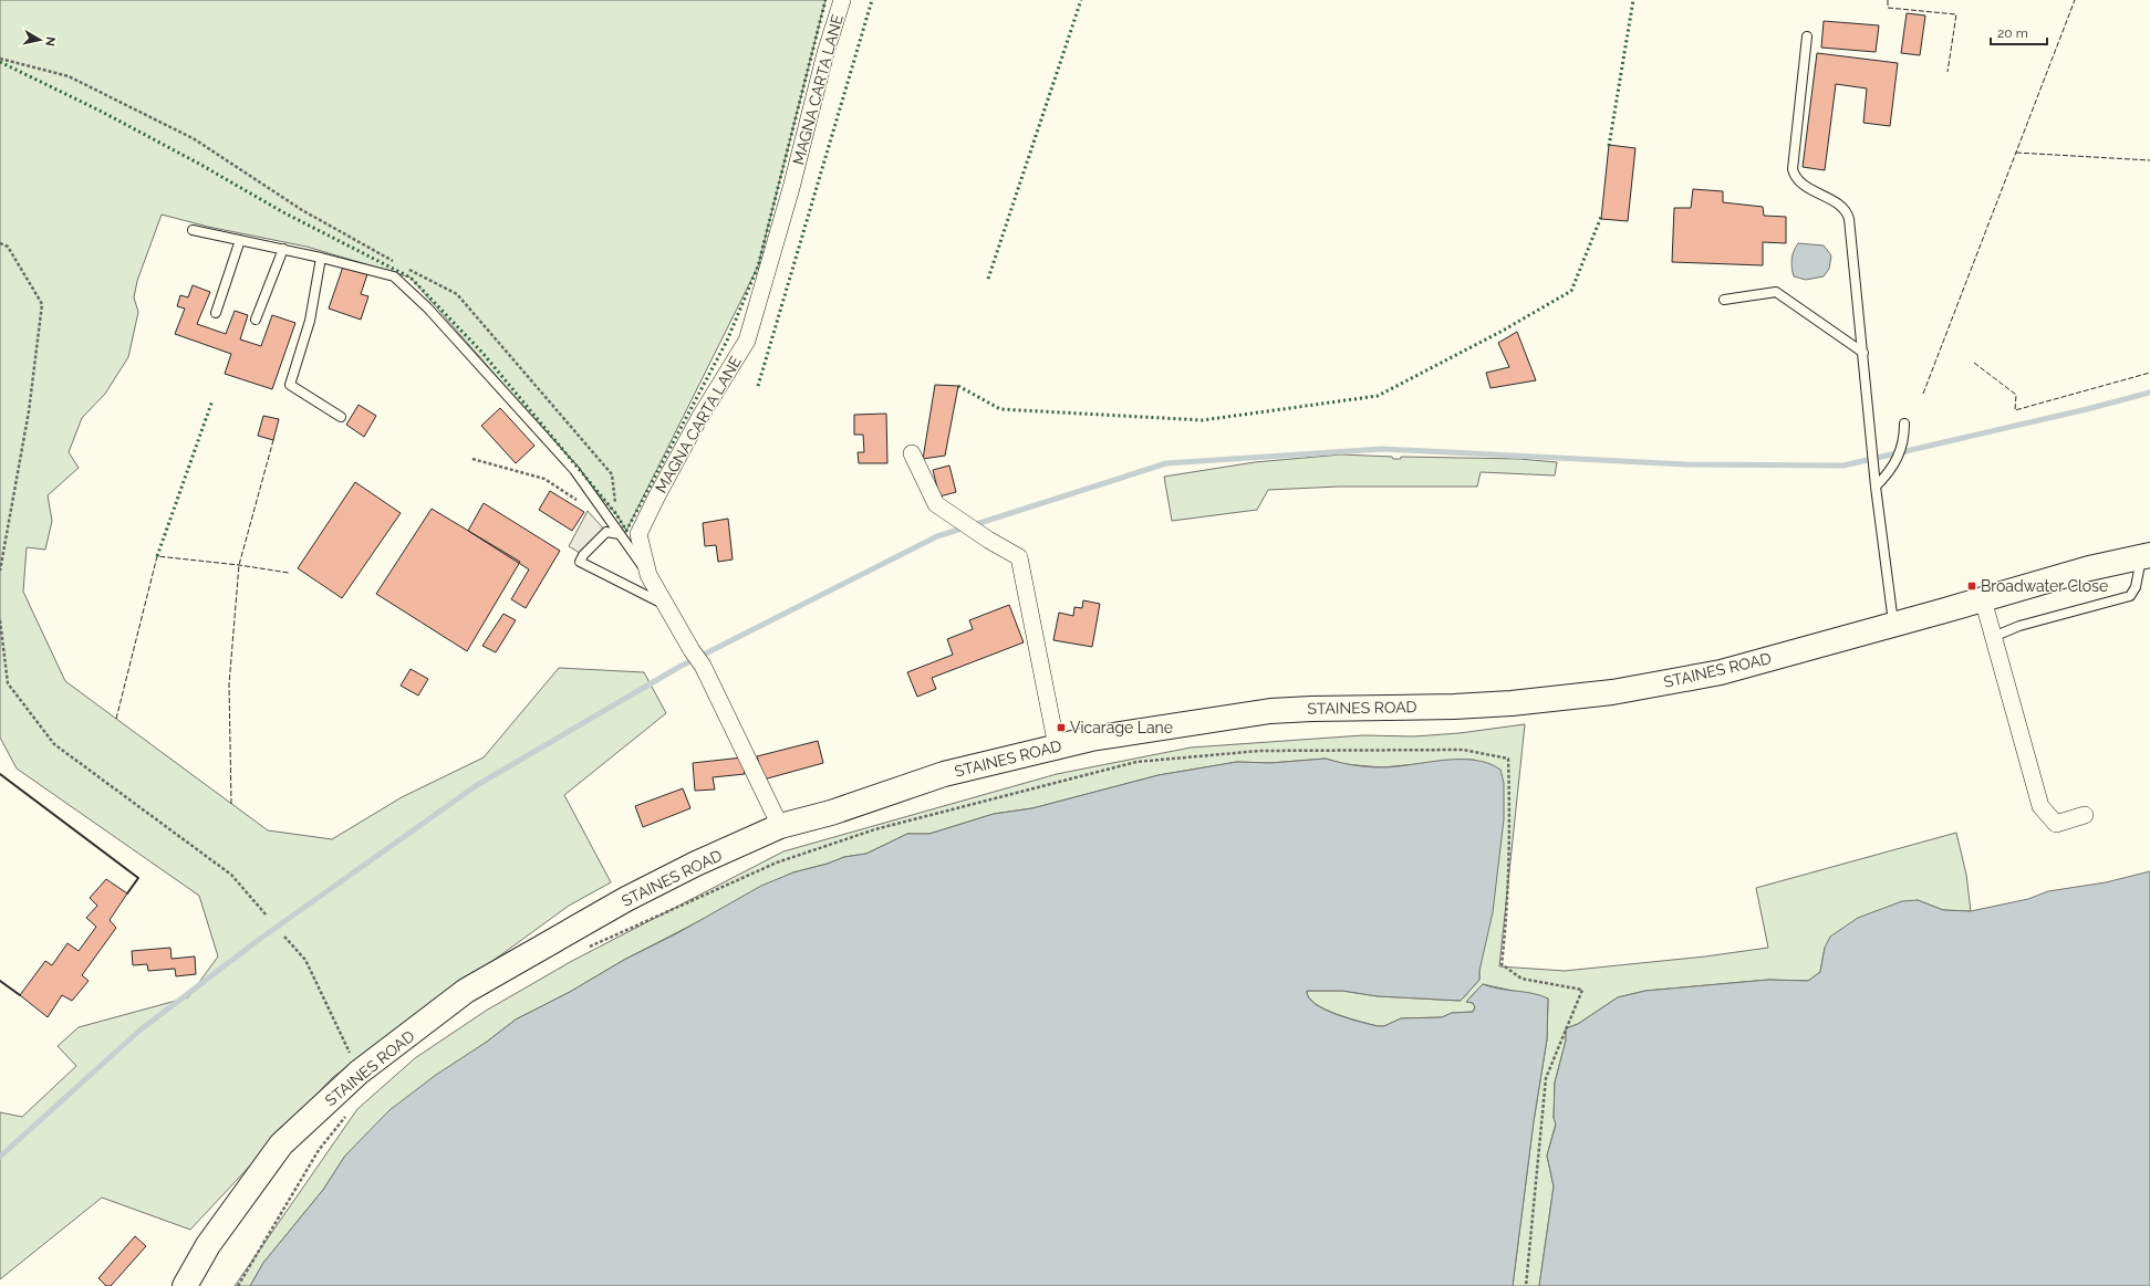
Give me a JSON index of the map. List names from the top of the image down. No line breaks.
{"streets":{"main road":["STAINES ROAD"],"street":["MAGNA CARTA LANE"]},"crossings":[["MAGNA CARTA LANE","STAINES ROAD"]],"places":{"transit":["Broadwater Close","Vicarage Lane"]},"scale_bar":"20 m","north":"right"}
